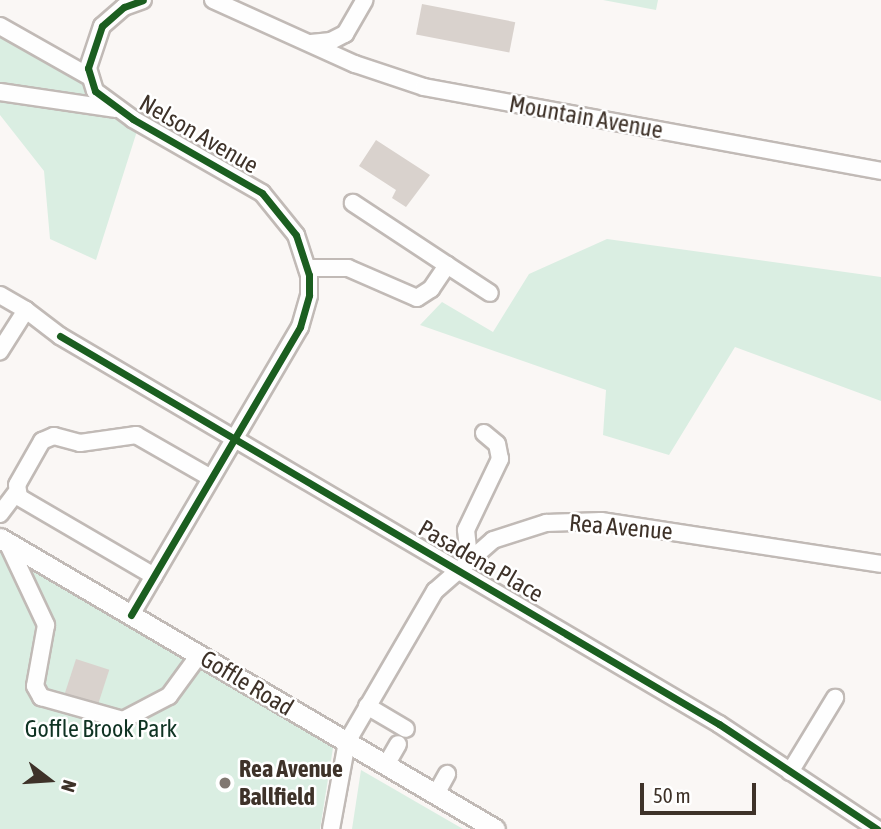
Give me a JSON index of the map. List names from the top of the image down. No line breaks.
{"streets":{"main road":["Goffle Road"],"street":["Mountain Avenue","Nelson Avenue","Rea Avenue","Pasadena Place"]},"crossings":[["Nelson Avenue","Pasadena Place"],["Nelson Avenue","Goffle Road"],["Rea Avenue","Pasadena Place"],["Rea Avenue","Goffle Road"]],"parks":["Goffle Brook Park"],"places":["Rea Avenue Ballfield"],"scale_bar":"50 m","north":"right"}
